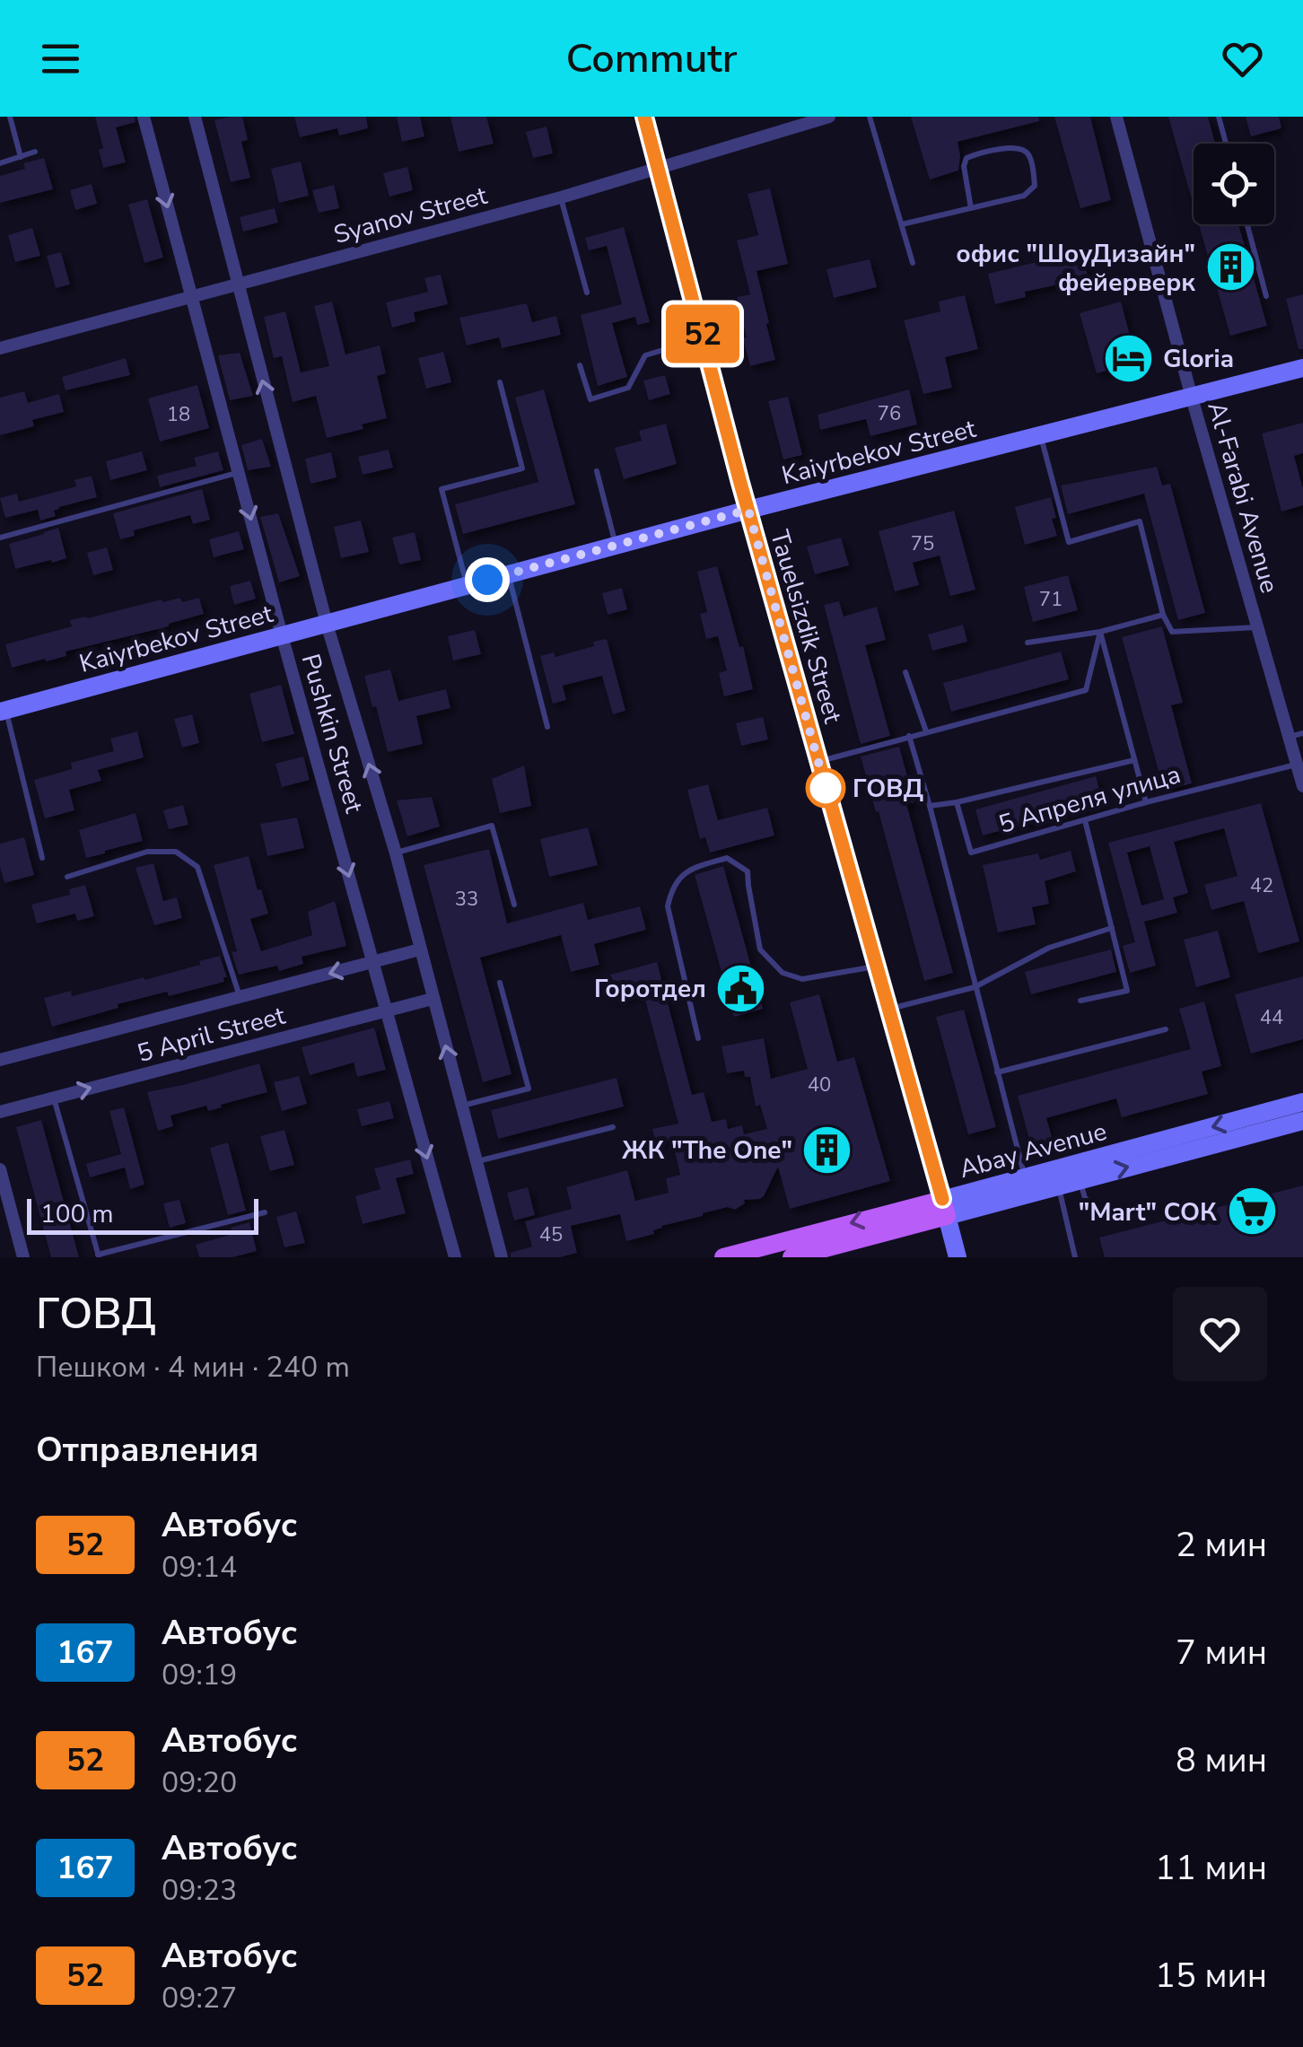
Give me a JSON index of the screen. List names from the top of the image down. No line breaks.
{"streets":{"main road":["Kaiyrbekov Street","Tauelsіzdіk Street","Abay Avenue"],"street":["Syanov Street","Al-Farabi Avenue","Pushkin Street","5 April Street"],"lane":["5 Апреля улица"]},"crossings":[["Syanov Street","Tauelsіzdіk Street"],["Syanov Street","Pushkin Street"],["Kaiyrbekov Street","Al-Farabi Avenue"],["Kaiyrbekov Street","Tauelsіzdіk Street"],["Kaiyrbekov Street","Pushkin Street"],["Al-Farabi Avenue","5 Апреля улица"],["Tauelsіzdіk Street","Abay Avenue"],["Pushkin Street","5 April Street"]],"places":{"building":["офис \"ШоуДизайн\" фейерверк","ЖК \"The One\""],"hotel":["Gloria"],"other":["ГОВД"],"public building":["Горотдел"],"supermarket":["\"Mart\" СОК"]},"lines":["bus line 52"],"house_numbers":["76","18","75","71","42","33","44","40","45"],"scale_bar":"100 m","page":{"header":"Commutr","on_map":"52","scale":"100 m","heading":[["ГОВД","Пешком · 4 мин · 240 m"],"Отправления"],"list":[{"mark":"52","name":"Автобус","note":"09:14","value":"2 мин"},{"mark":"167","name":"Автобус","note":"09:19","value":"7 мин"},{"mark":"52","name":"Автобус","note":"09:20","value":"8 мин"},{"mark":"167","name":"Автобус","note":"09:23","value":"11 мин"},{"mark":"52","name":"Автобус","note":"09:27","value":"15 мин"}]}}
